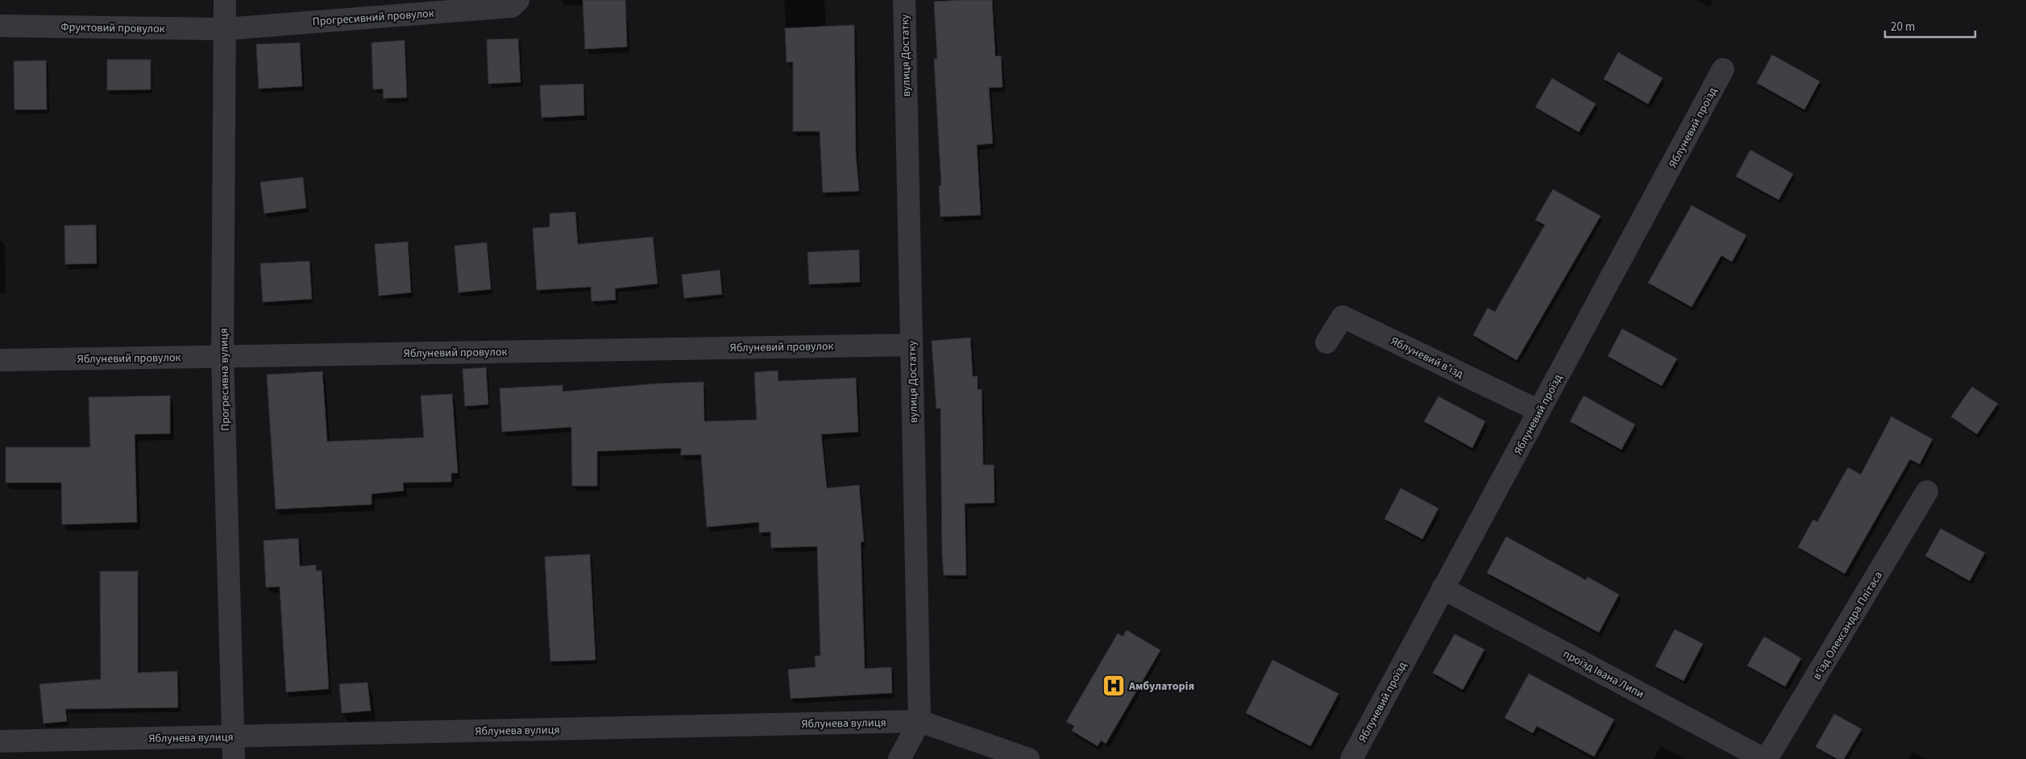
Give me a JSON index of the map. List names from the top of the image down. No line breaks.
{"streets":{"street":["Прогресивний провулок","Фруктовий провулок","вулиця Достатку","Яблуневий проїзд","Яблуневий провулок","Яблуневий в'їзд","Прогресивна вулиця","в'їзд Олександра Плітаса","проїзд Івана Липи","Яблунева вулиця"]},"crossings":[["Прогресивний провулок","Фруктовий провулок"],["Прогресивний провулок","Прогресивна вулиця"],["Фруктовий провулок","Прогресивна вулиця"],["вулиця Достатку","Яблуневий провулок"],["вулиця Достатку","Яблунева вулиця"],["Яблуневий проїзд","Яблуневий в'їзд"],["Яблуневий проїзд","проїзд Івана Липи"],["Яблуневий провулок","Прогресивна вулиця"],["Прогресивна вулиця","Яблунева вулиця"],["в'їзд Олександра Плітаса","проїзд Івана Липи"]],"places":{"hospital":["Амбулаторія"]},"scale_bar":"20 m"}
